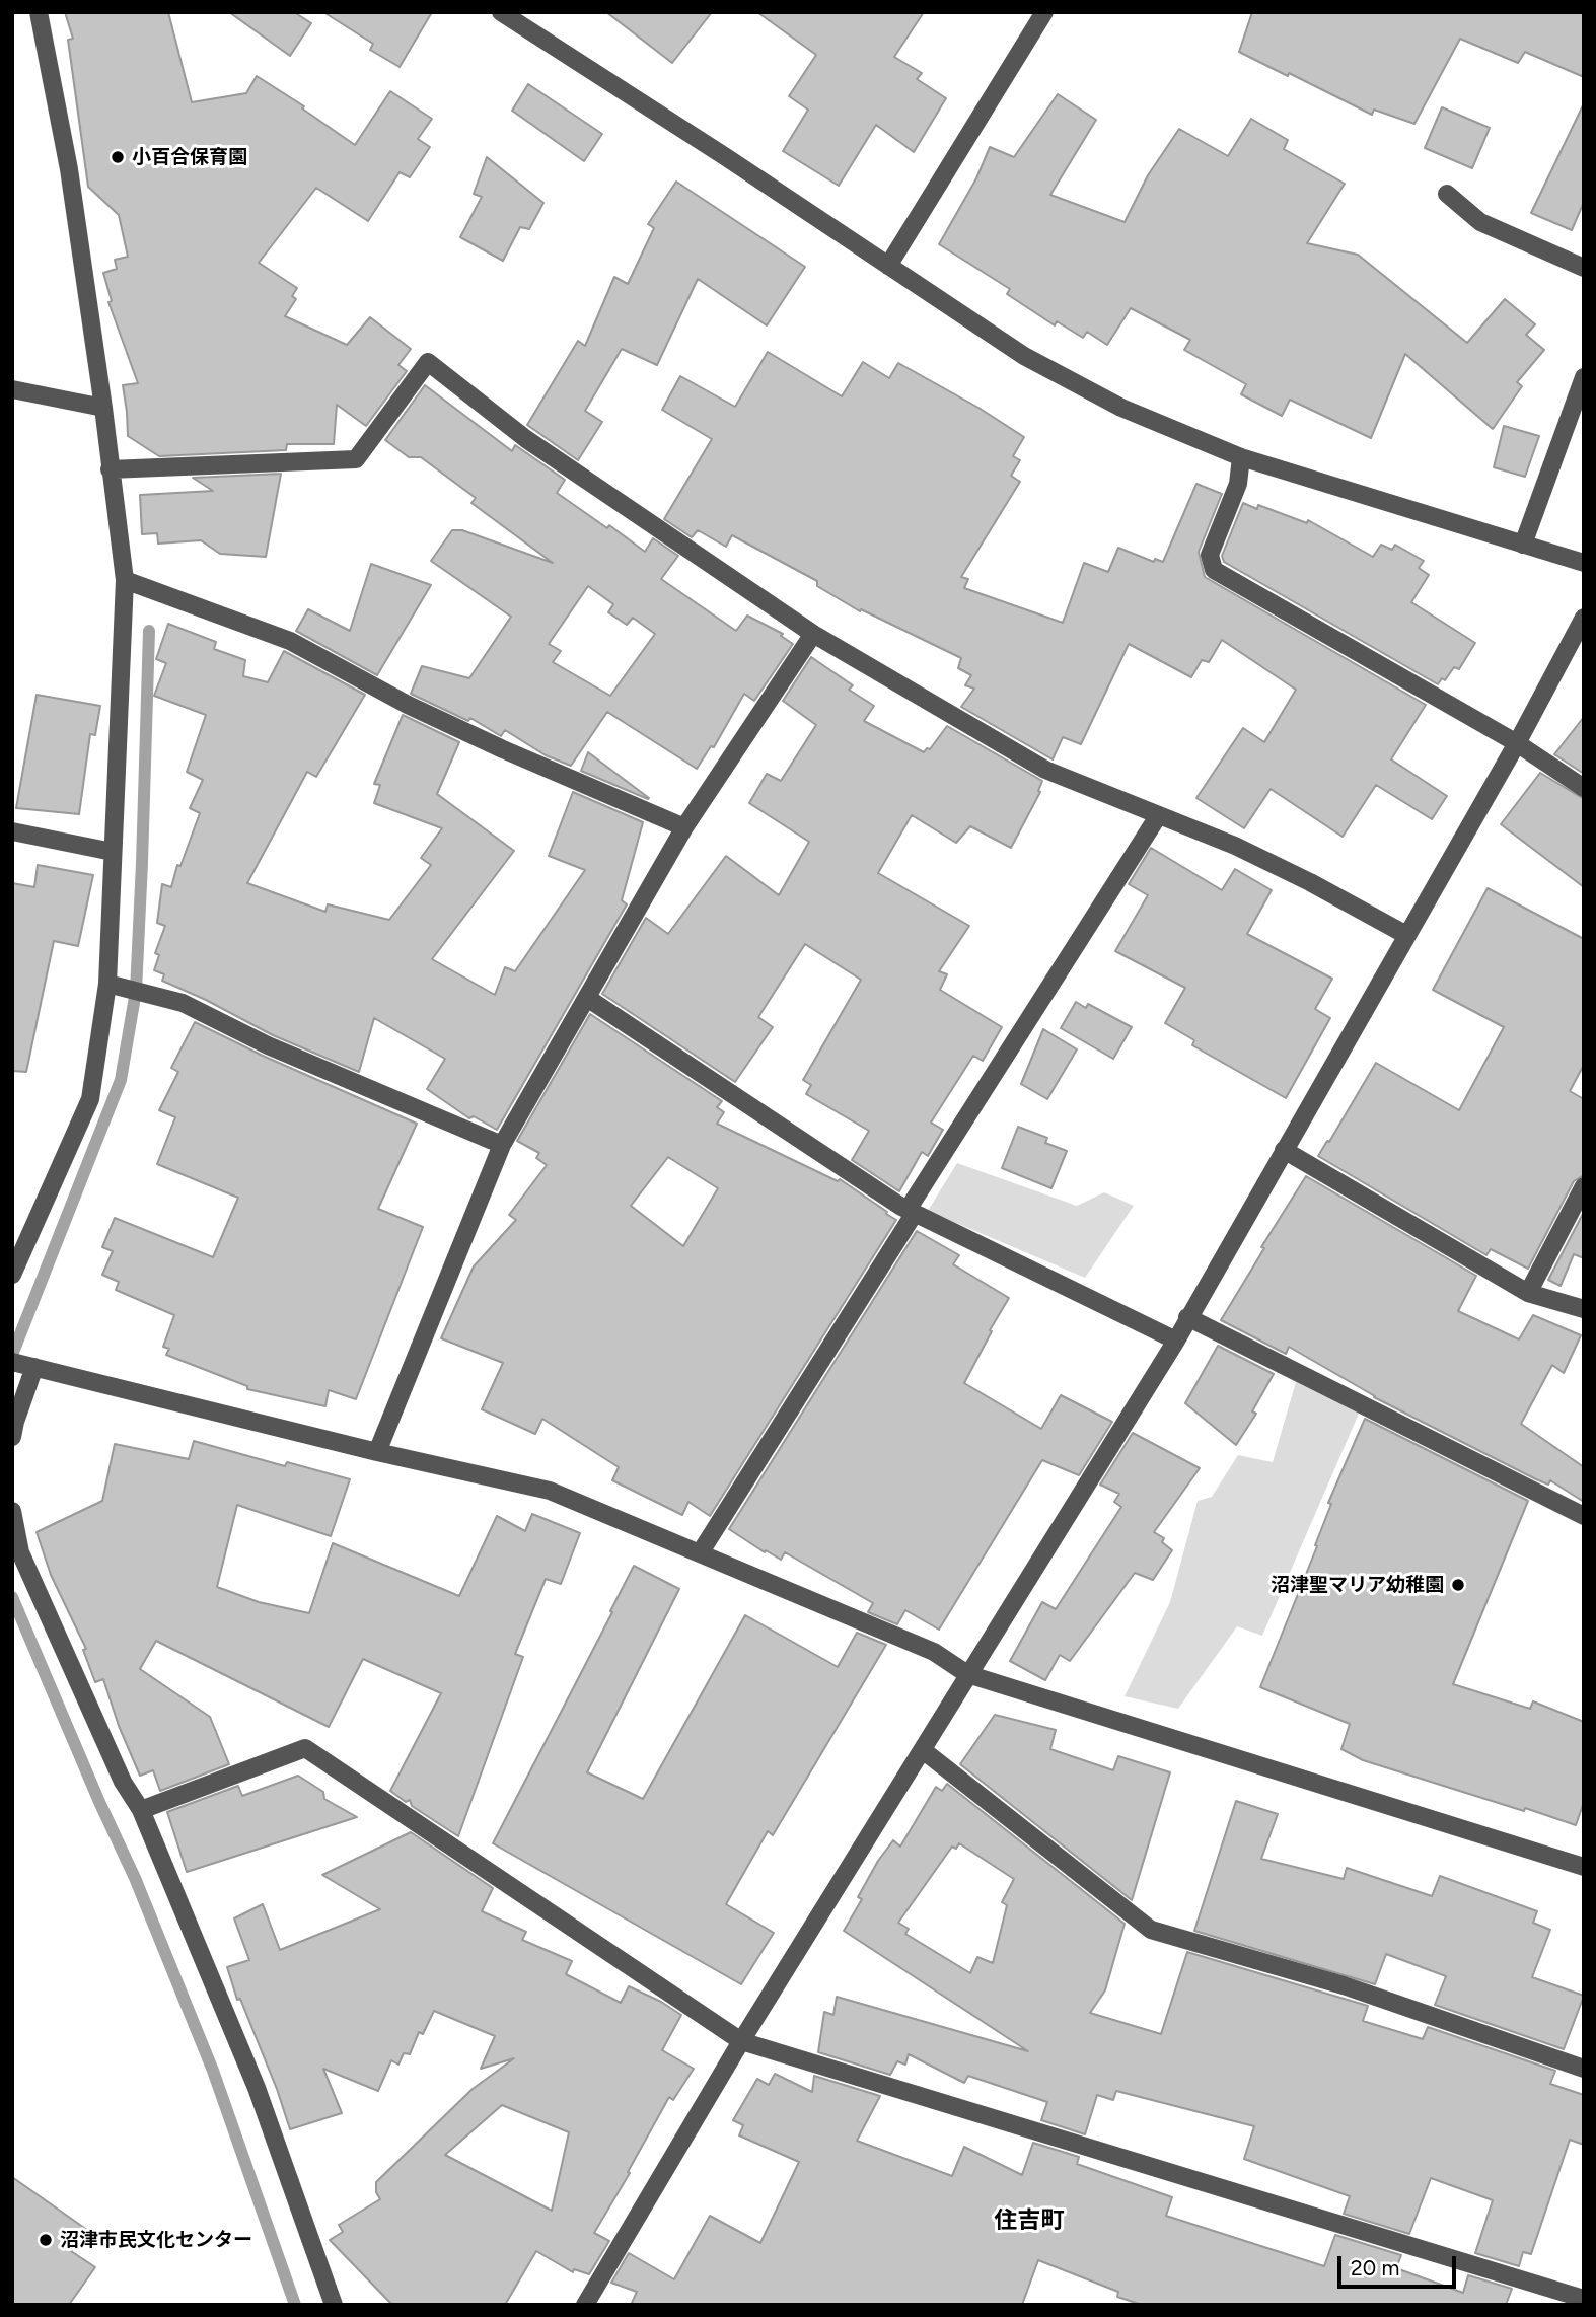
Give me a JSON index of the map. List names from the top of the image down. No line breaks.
{"districts":["住吉町"],"places":["小百合保育園","沼津聖マリア幼稚園","沼津市民文化センター"],"scale_bar":"20 m"}
